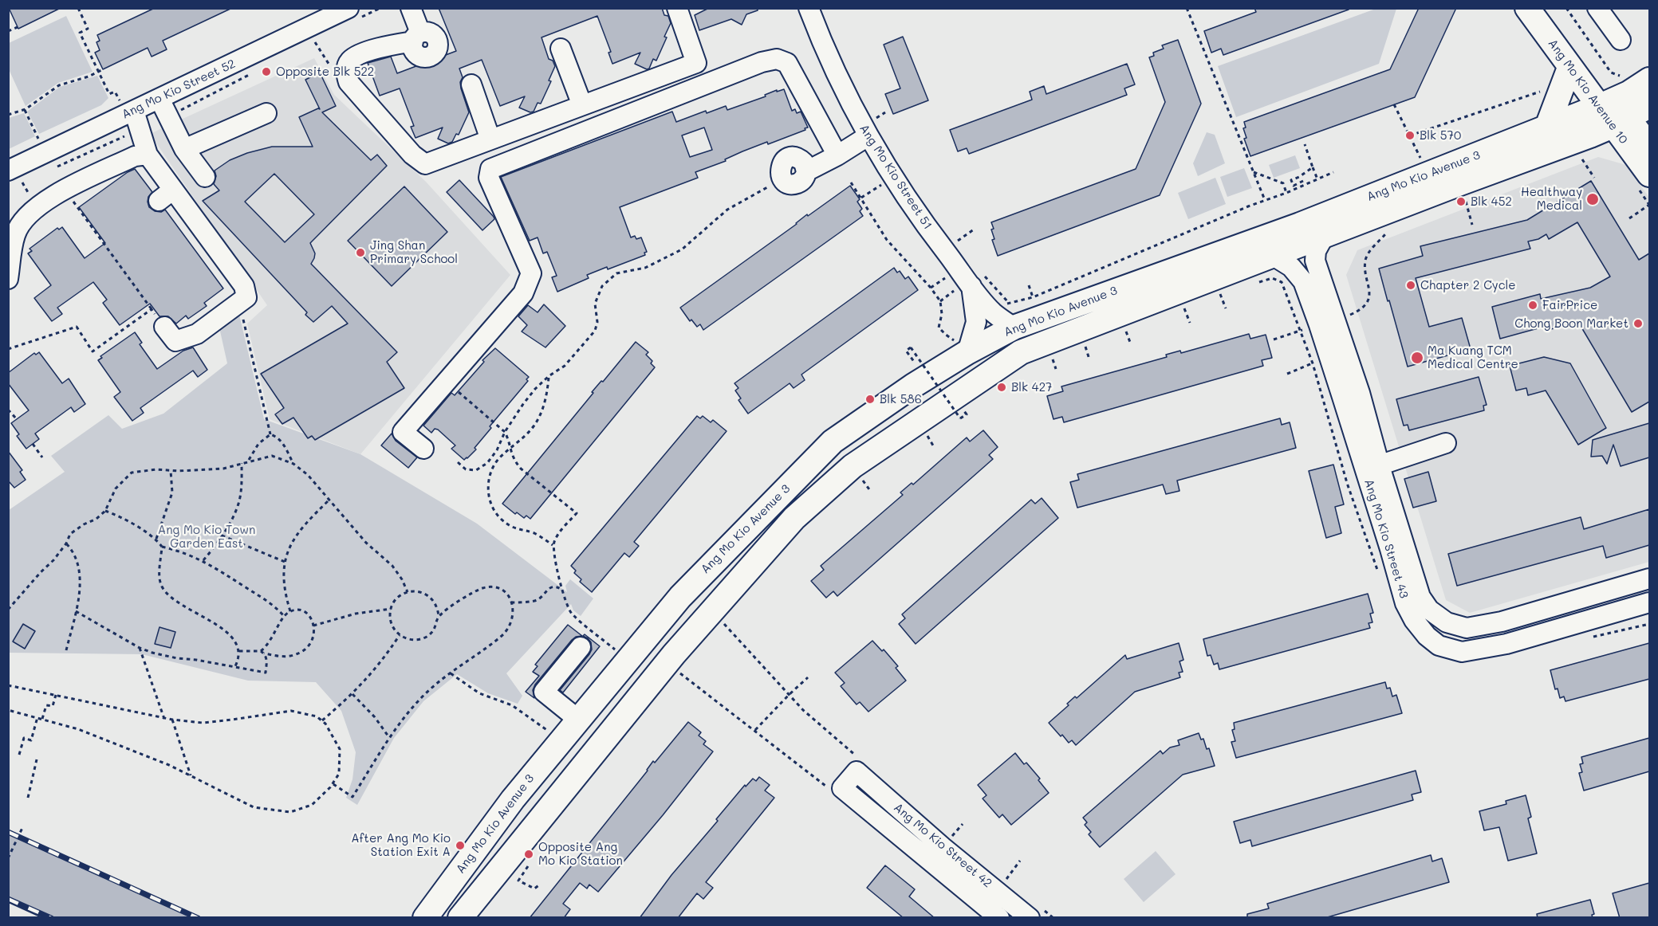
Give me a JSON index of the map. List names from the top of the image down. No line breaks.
{"streets":{"main road":["Ang Mo Kio Avenue 10","Ang Mo Kio Avenue 3"],"street":["Ang Mo Kio Street 52","Ang Mo Kio Street 51","Ang Mo Kio Street 43","Ang Mo Kio Street 42"]},"crossings":[["Ang Mo Kio Avenue 10","Ang Mo Kio Avenue 3"],["Ang Mo Kio Avenue 3","Ang Mo Kio Street 51"],["Ang Mo Kio Avenue 3","Ang Mo Kio Street 43"]],"parks":["Ang Mo Kio Town Garden East"],"places":["Opposite Blk 522","Blk 570","Healthway Medical","Blk 452","Jing Shan Primary School","Chapter 2 Cycle","FairPrice","Chong Boon Market","Ma Kuang TCM Medical Centre","Blk 427","Blk 586","After Ang Mo Kio Station Exit A","Opposite Ang Mo Kio Station"]}
